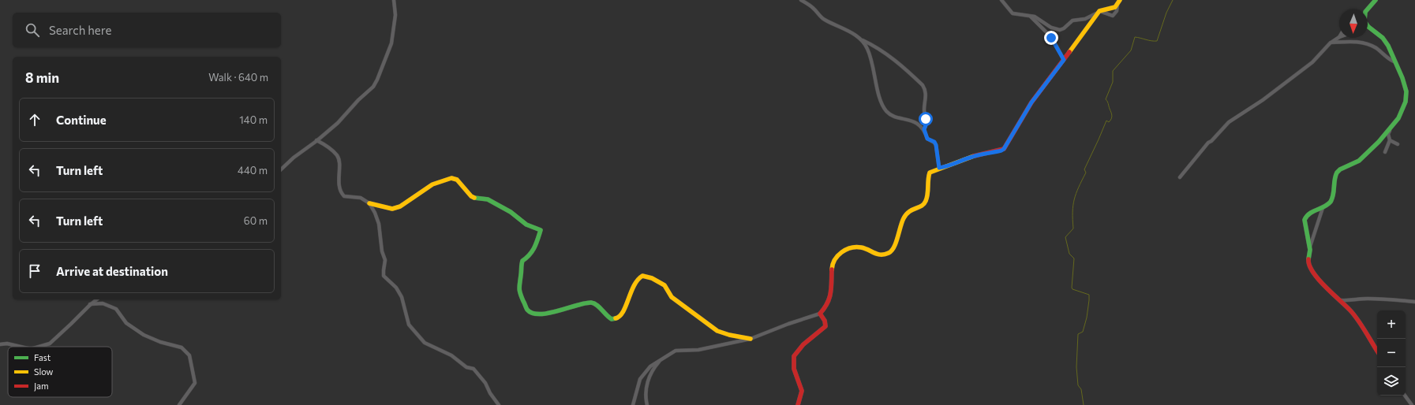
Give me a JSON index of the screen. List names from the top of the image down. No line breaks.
{"legend":["Fast","Slow","Jam"],"north":"bottom","page":{"search":"Search here","heading":["8 min","Walk · 640 m"],"list":[["Continue","140 m"],["Turn left","440 m"],["Turn left","60 m"],"Arrive at destination"],"map_buttons":["+","−"]}}
